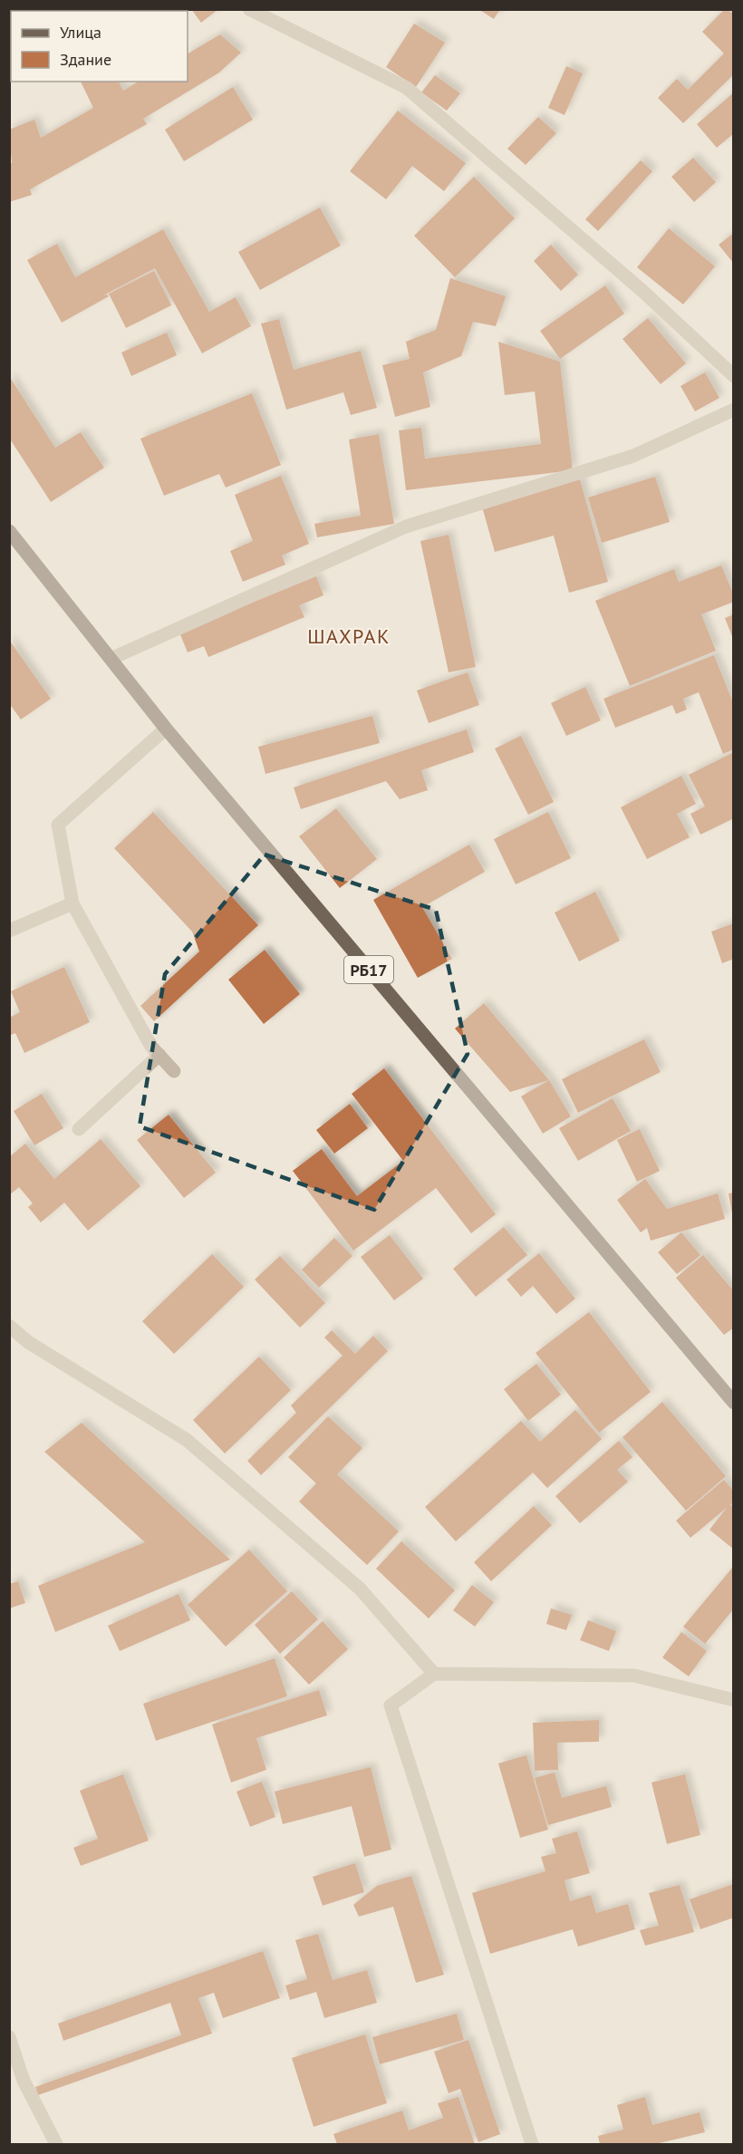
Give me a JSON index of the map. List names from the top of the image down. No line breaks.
{"streets":{"main road":["РБ17"]},"districts":["ШАХРАК"],"legend":["Улица","Здание"]}
